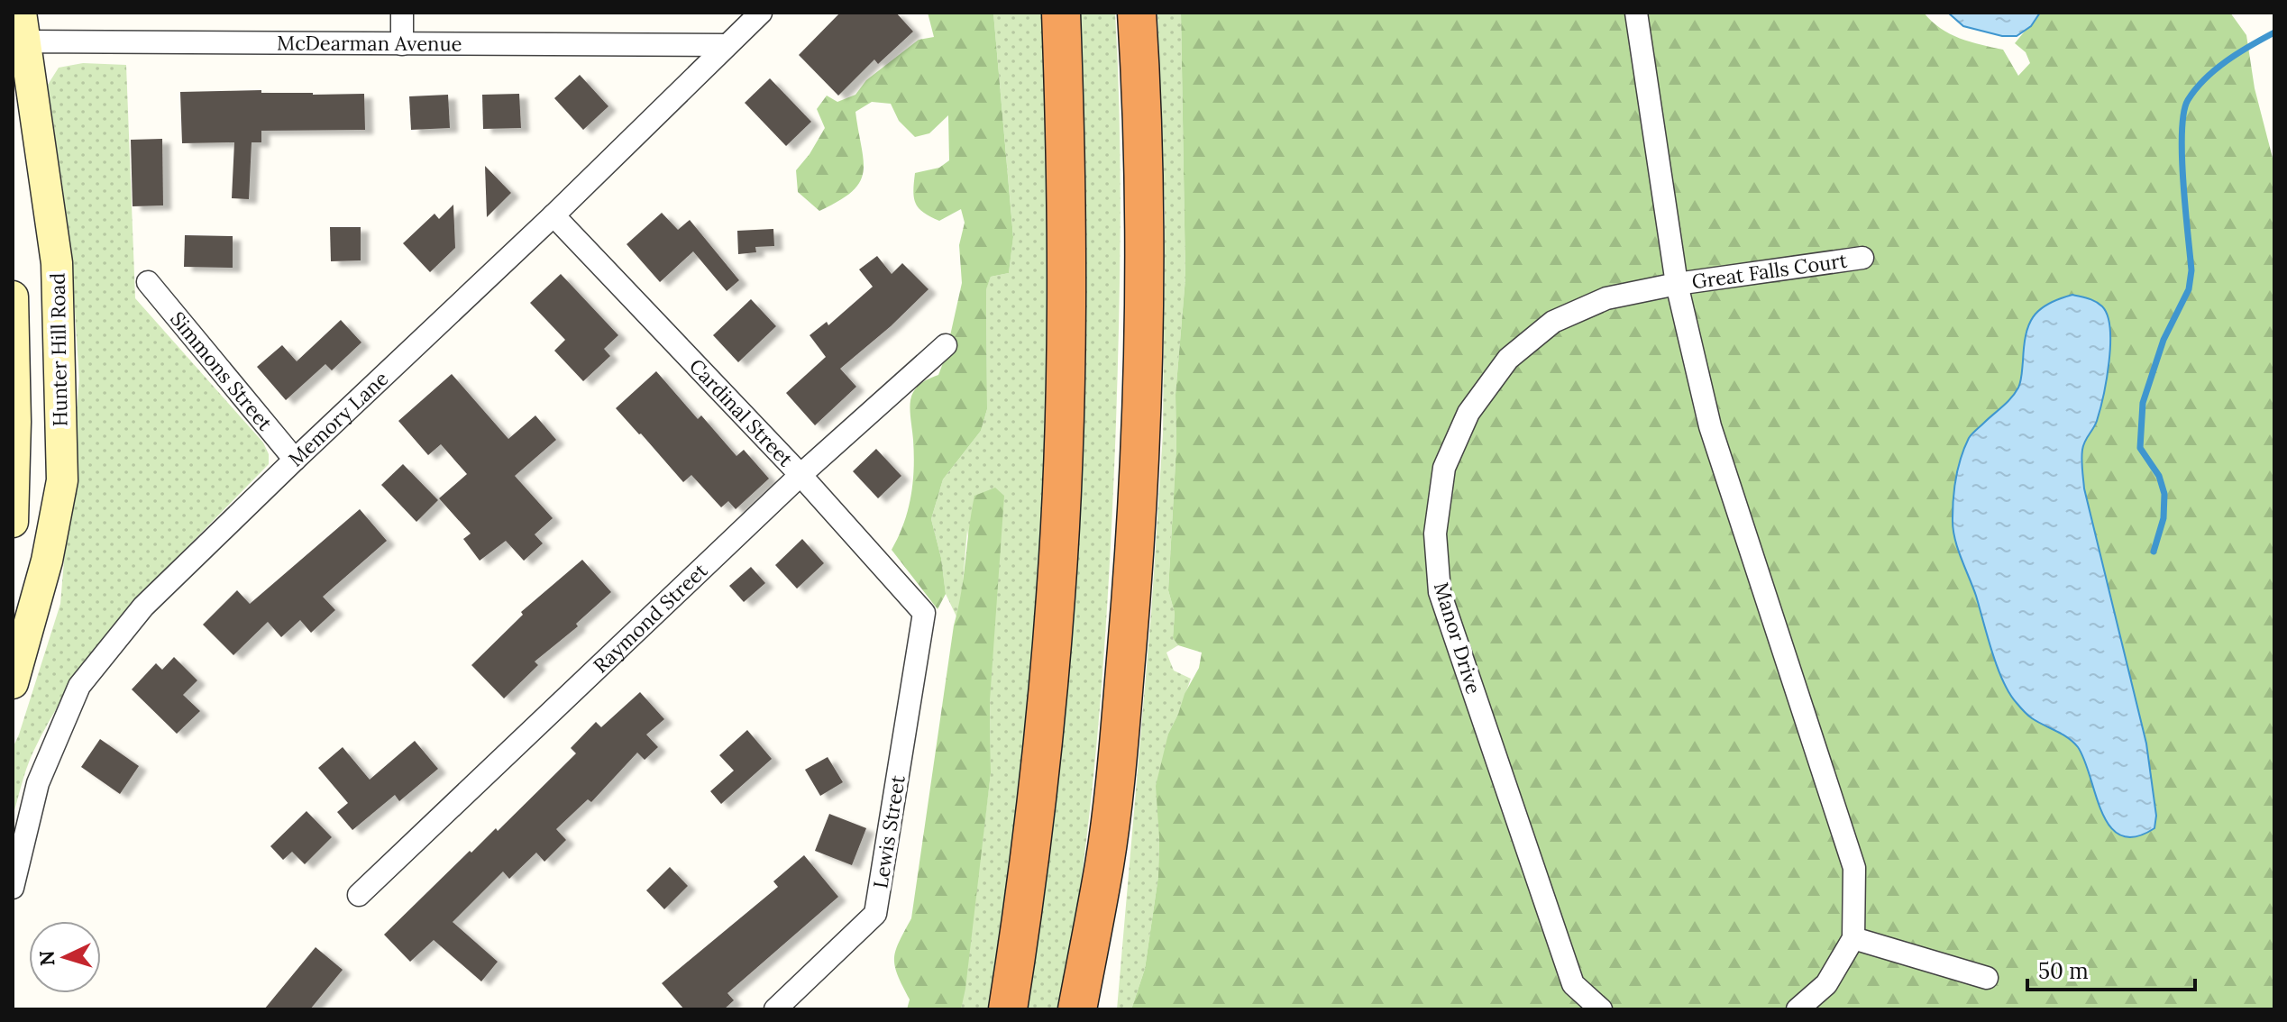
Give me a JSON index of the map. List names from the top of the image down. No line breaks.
{"streets":{"street":["McDearman Avenue","Great Falls Court","Hunter Hill Road","Simmons Street","Cardinal Street","Memory Lane","Raymond Street","Manor Drive","Lewis Street"]},"crossings":[["McDearman Avenue","Hunter Hill Road"],["McDearman Avenue","Memory Lane"],["Great Falls Court","Manor Drive"],["Simmons Street","Memory Lane"],["Cardinal Street","Memory Lane"],["Cardinal Street","Raymond Street"],["Cardinal Street","Lewis Street"]],"scale_bar":"50 m","north":"left"}
